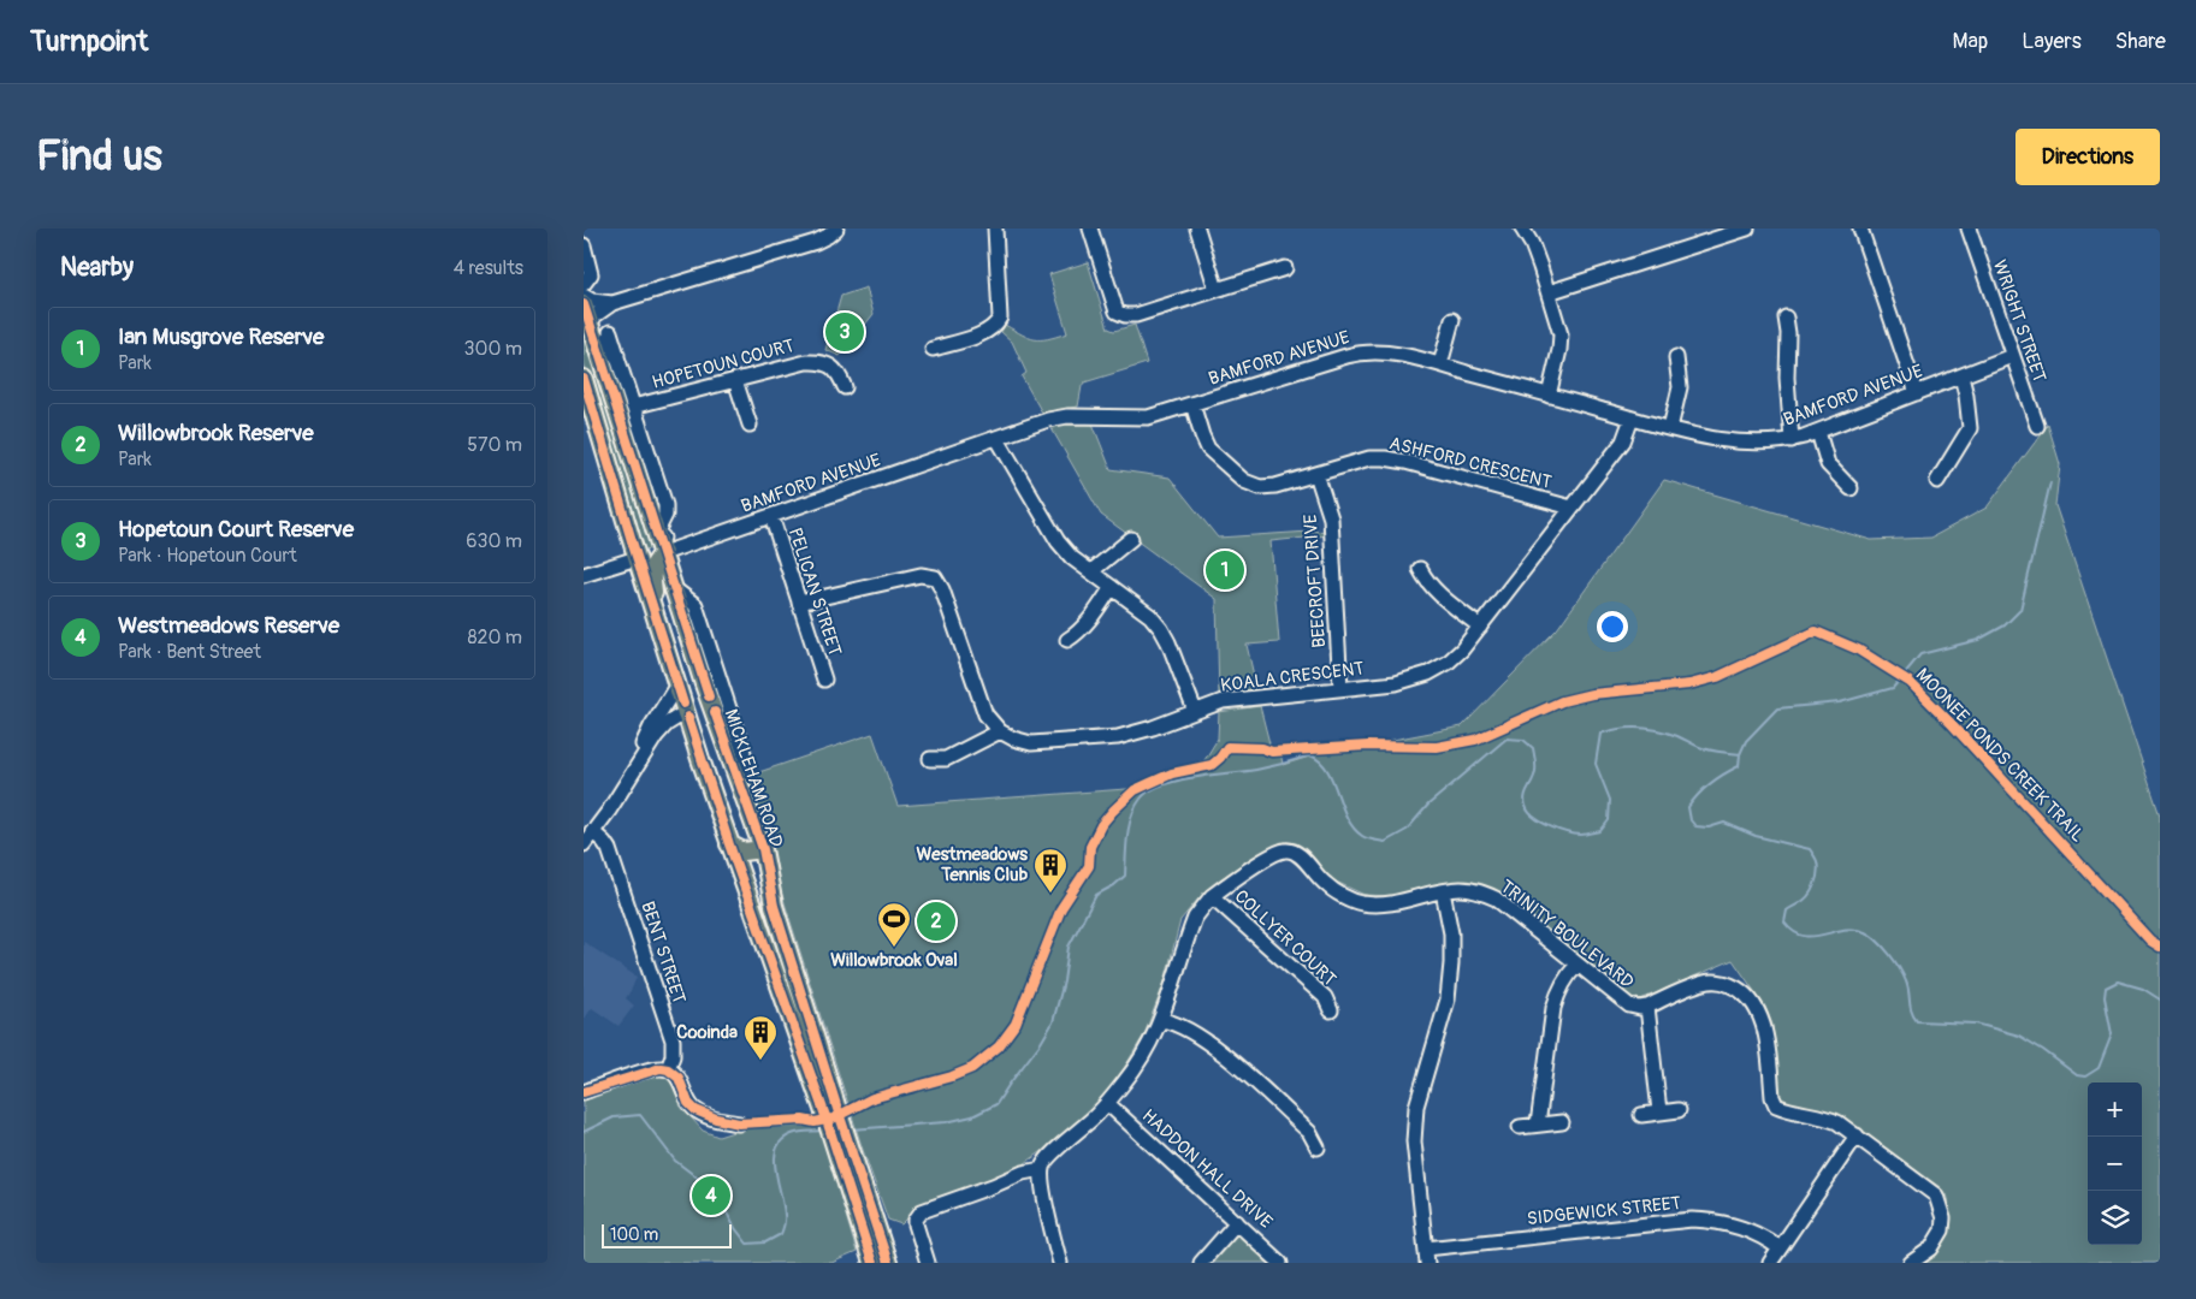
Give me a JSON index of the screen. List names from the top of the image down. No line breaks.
{"streets":{"main road":["MICKLEHAM ROAD"],"street":["WRIGHT STREET","BAMFORD AVENUE","HOPETOUN COURT","ASHFORD CRESCENT","BEECROFT DRIVE","PELICAN STREET","KOALA CRESCENT","TRINITY BOULEVARD","COLLYER COURT","BENT STREET","HADDON HALL DRIVE","SIDGEWICK STREET"],"cycle path":["MOONEE PONDS CREEK TRAIL"]},"crossings":[["WRIGHT STREET","BAMFORD AVENUE"],["BAMFORD AVENUE","ASHFORD CRESCENT"],["BAMFORD AVENUE","PELICAN STREET"],["BAMFORD AVENUE","KOALA CRESCENT"],["BAMFORD AVENUE","MICKLEHAM ROAD"],["HOPETOUN COURT","MICKLEHAM ROAD"],["ASHFORD CRESCENT","BEECROFT DRIVE"],["ASHFORD CRESCENT","KOALA CRESCENT"],["BEECROFT DRIVE","KOALA CRESCENT"],["TRINITY BOULEVARD","COLLYER COURT"],["TRINITY BOULEVARD","HADDON HALL DRIVE"]],"places":{"building":["Westmeadows Tennis Club","Cooinda"],"sports":["Willowbrook Oval"]},"scale_bar":"100 m","page":{"header":"Turnpoint","nav":["Map","Layers","Share"],"buttons":"Directions","title":"Find us","heading":["Nearby","4 results"],"list":[{"mark":"1","name":"Ian Musgrove Reserve","note":"Park","value":"300 m"},{"mark":"2","name":"Willowbrook Reserve","note":"Park","value":"570 m"},{"mark":"3","name":"Hopetoun Court Reserve","note":"Park · Hopetoun Court","value":"630 m"},{"mark":"4","name":"Westmeadows Reserve","note":"Park · Bent Street","value":"820 m"}],"pins":["3","1","2","4"],"map_buttons":["+","−"],"scale":"100 m"}}
